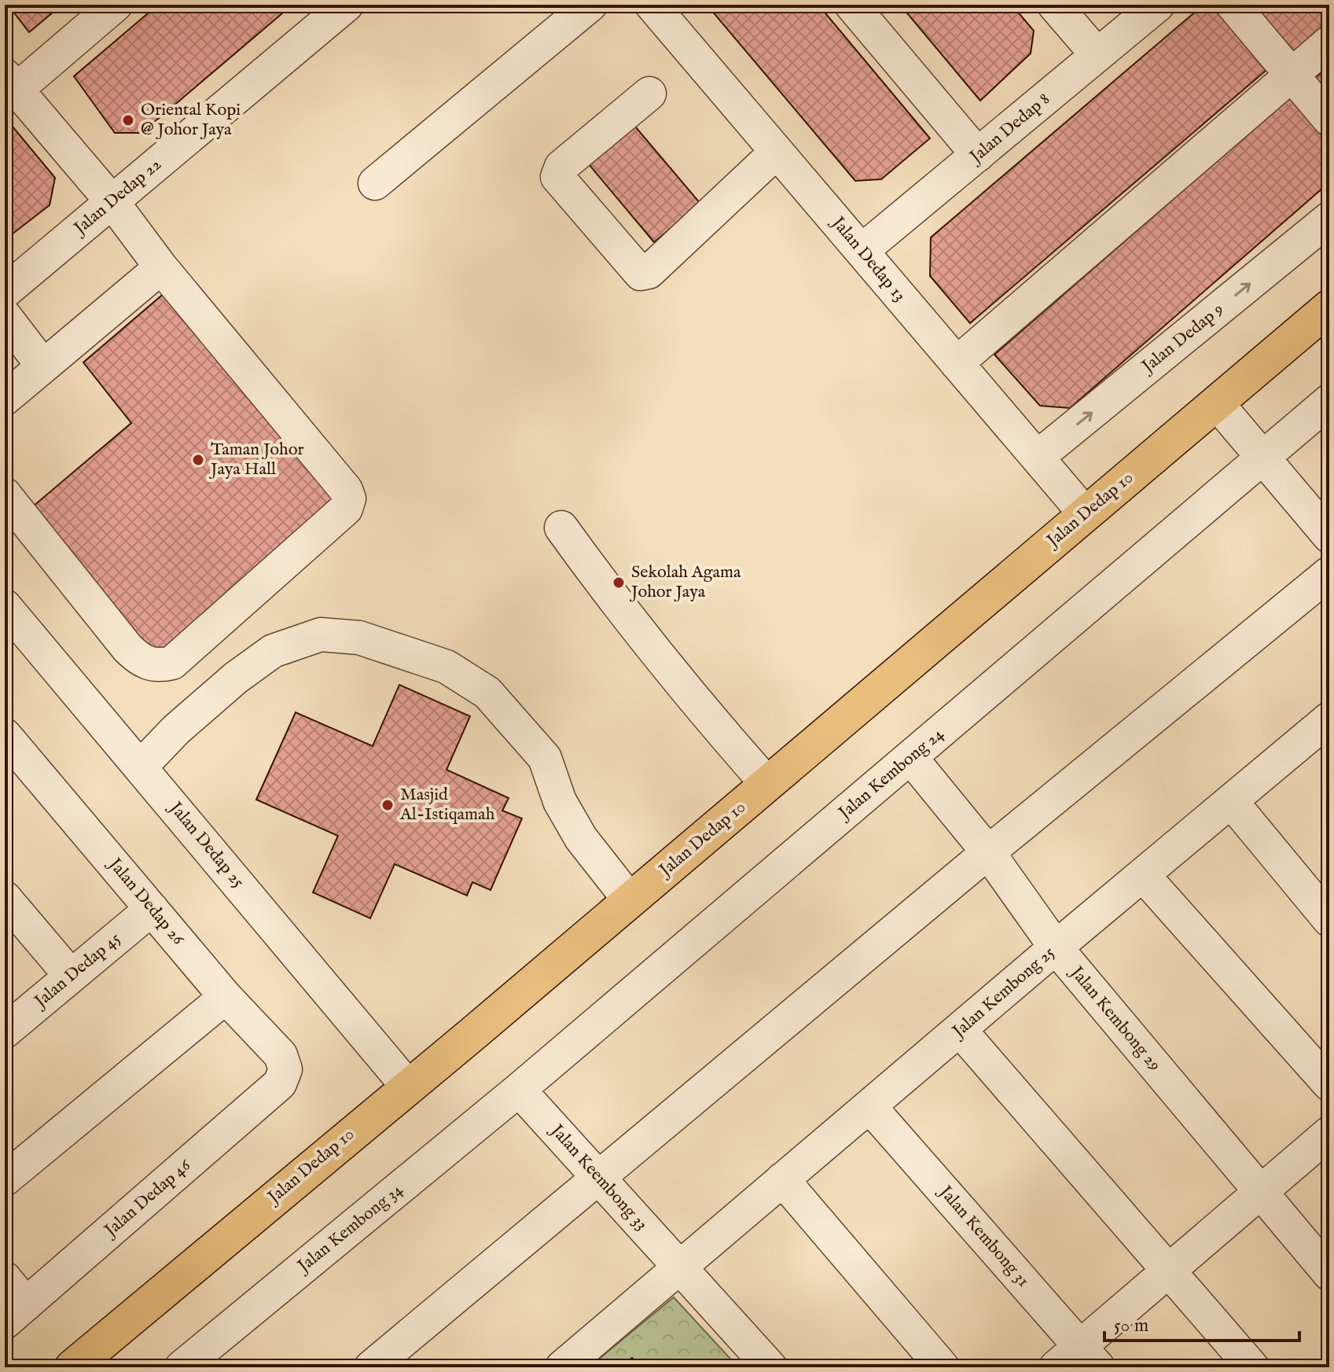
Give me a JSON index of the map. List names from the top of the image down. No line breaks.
{"streets":{"main road":["Jalan Dedap 10"],"street":["Jalan Dedap 8","Jalan Dedap 22","Jalan Dedap 13","Jalan Dedap 9","Jalan Kembong 24","Jalan Dedap 25","Jalan Dedap 26","Jalan Dedap 45","Jalan Kembong 25","Jalan Kembong 29","Jalan Keembong 33","Jalan Dedap 46","Jalan Kembong 34","Jalan Kembong 31"]},"crossings":[["Jalan Dedap 8","Jalan Dedap 13"],["Jalan Dedap 13","Jalan Dedap 9"],["Jalan Dedap 13","Jalan Dedap 10"],["Jalan Dedap 10","Jalan Dedap 25"],["Jalan Kembong 24","Jalan Kembong 29"],["Jalan Kembong 24","Jalan Keembong 33"],["Jalan Kembong 24","Jalan Kembong 34"],["Jalan Dedap 26","Jalan Dedap 45"],["Jalan Dedap 26","Jalan Dedap 46"],["Jalan Kembong 25","Jalan Kembong 29"],["Jalan Kembong 25","Jalan Keembong 33"],["Jalan Kembong 25","Jalan Kembong 31"],["Jalan Keembong 33","Jalan Kembong 34"]],"places":["Oriental Kopi @ Johor Jaya","Taman Johor Jaya Hall","Sekolah Agama Johor Jaya","Masjid Al-Istiqamah"],"scale_bar":"50 m"}
